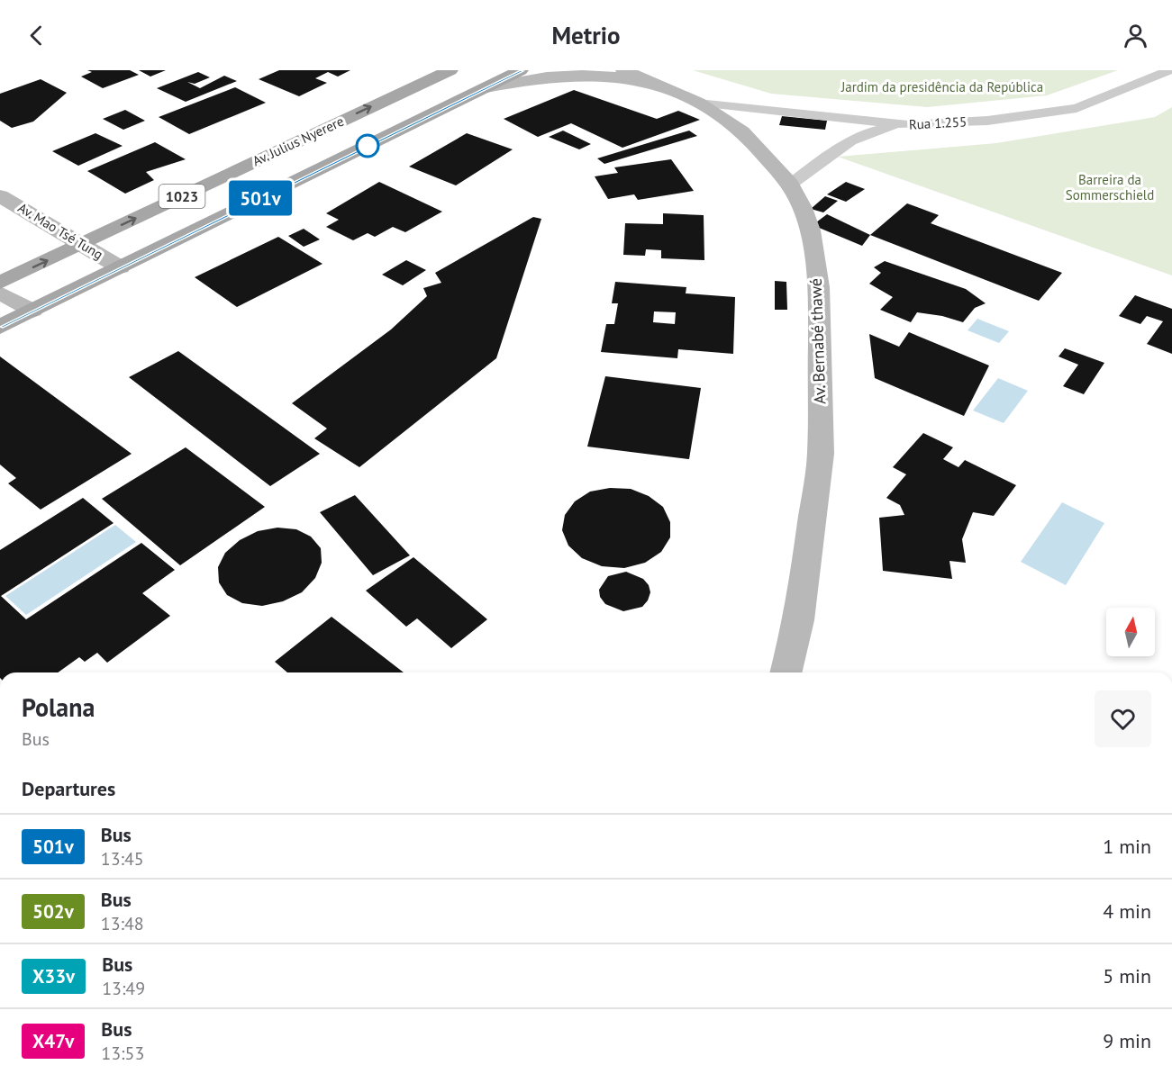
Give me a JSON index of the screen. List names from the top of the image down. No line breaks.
{"streets":{"main road":["Av. Julius Nyerere","1023","Av. Mao Tsé Tung","Av. Bernabé thawé"],"lane":["Rua 1.255"]},"crossings":[["Rua 1.255","Av. Bernabé thawé"],["Av. Julius Nyerere","Av. Mao Tsé Tung"],["1023","Av. Mao Tsé Tung"]],"parks":["Jardim da presidência da República","Barreira da Sommerschield"],"lines":["bus line 501v"],"north":"top","page":{"header":"Metrio","on_map":"501v","heading":[["Polana","Bus"],"Departures"],"list":[{"mark":"501v","name":"Bus","note":"13:45","value":"1 min"},{"mark":"502v","name":"Bus","note":"13:48","value":"4 min"},{"mark":"X33v","name":"Bus","note":"13:49","value":"5 min"},{"mark":"X47v","name":"Bus","note":"13:53","value":"9 min"}]}}
